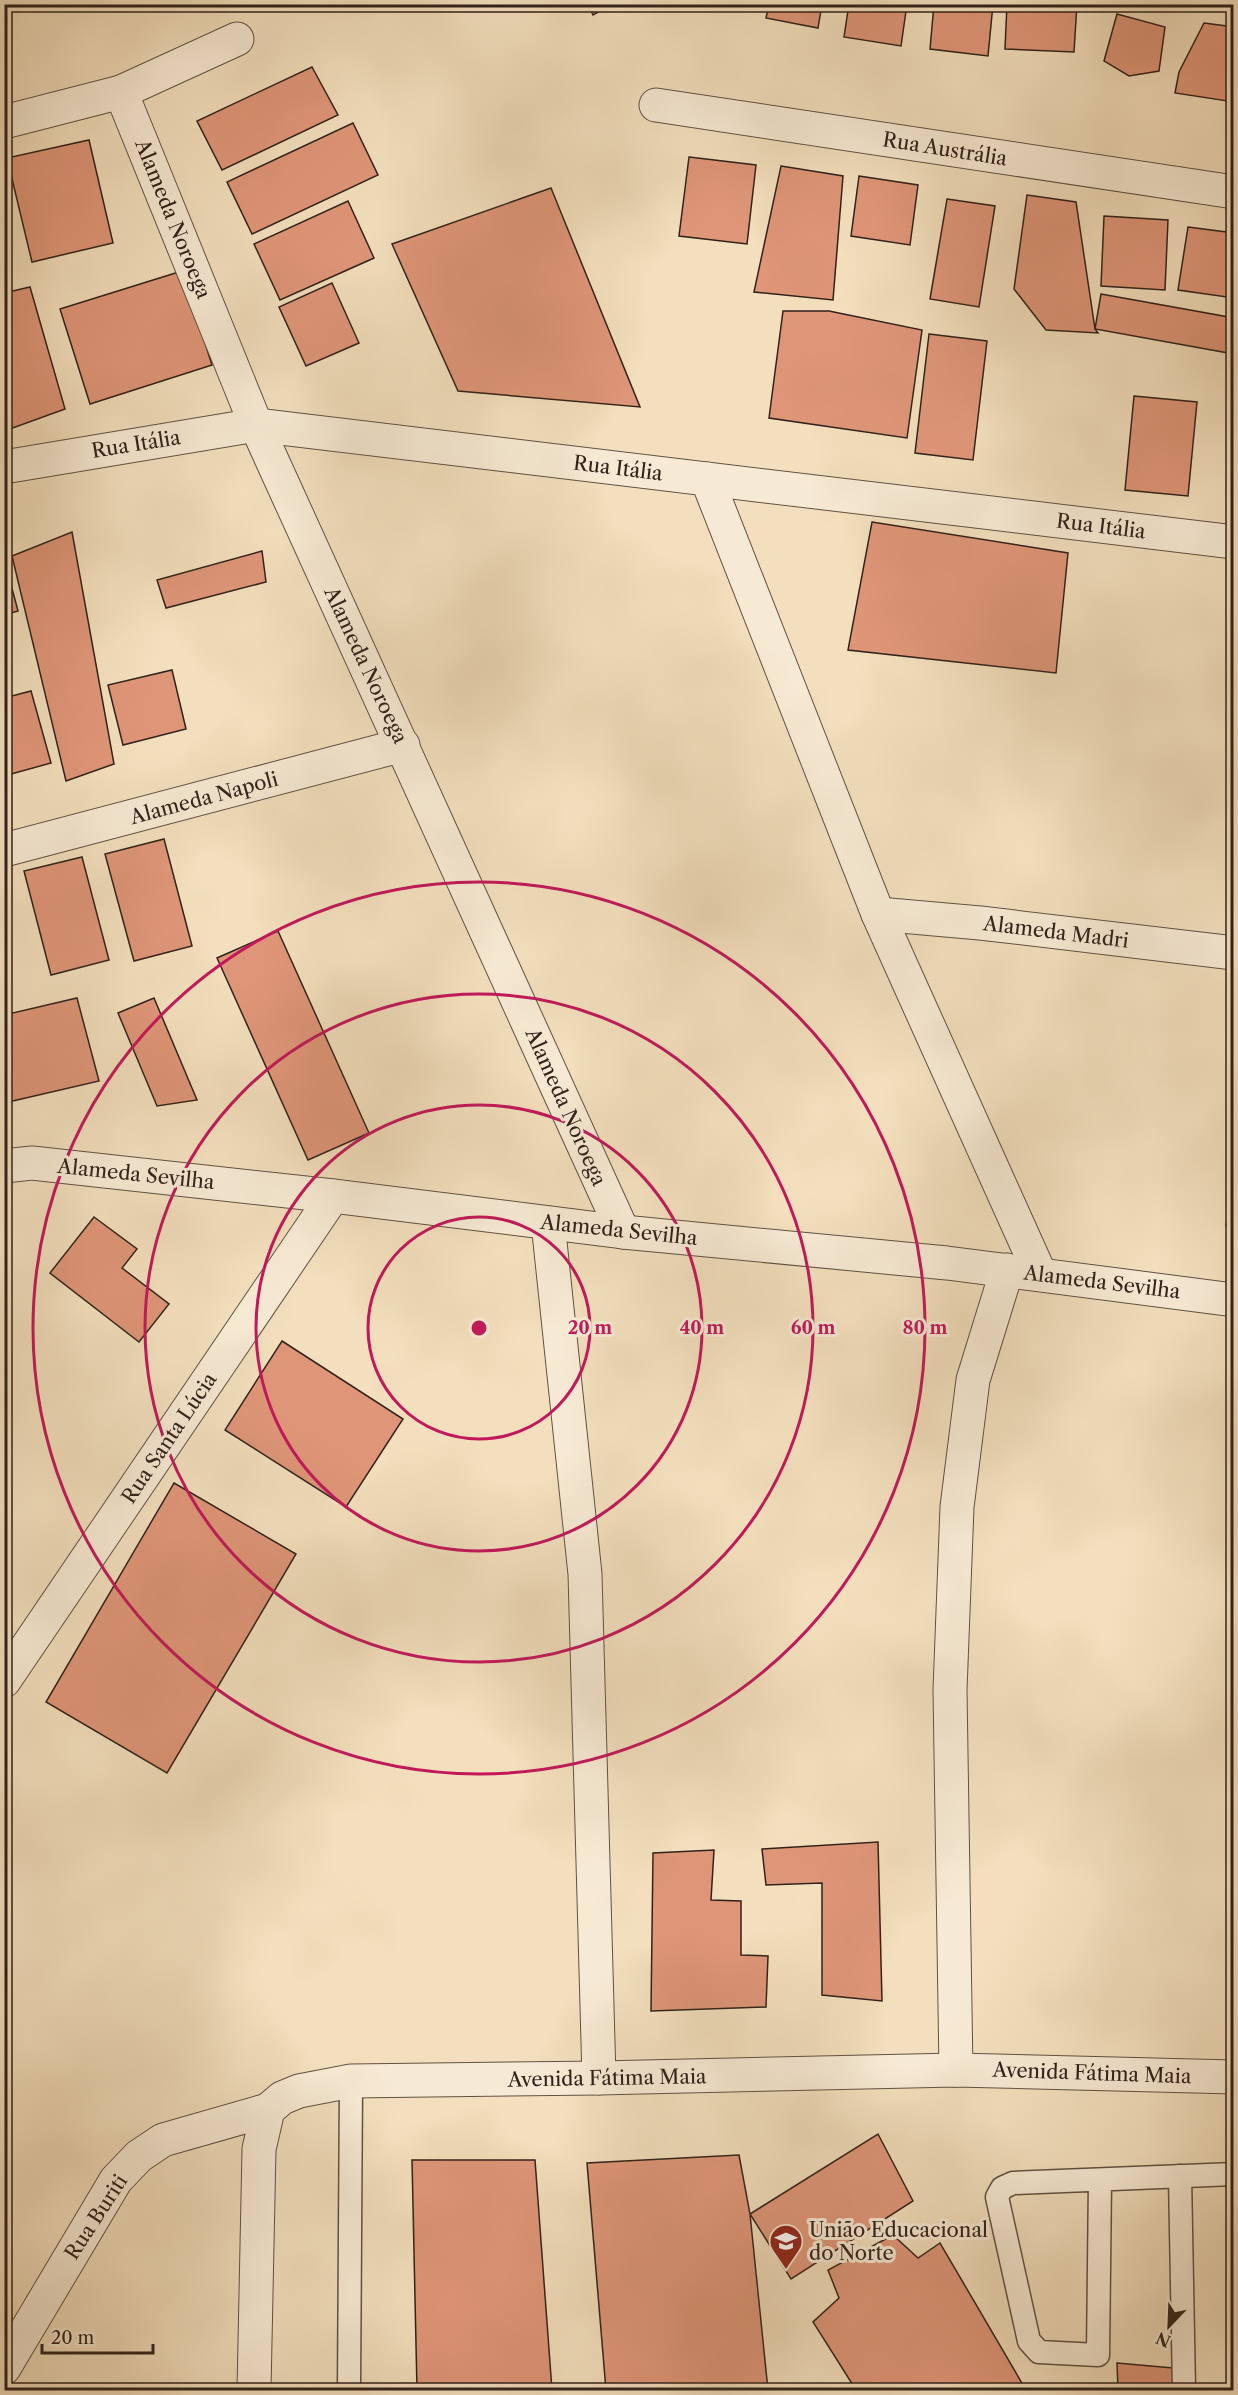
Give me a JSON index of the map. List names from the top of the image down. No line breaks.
{"streets":{"street":["Rua Austrália","Alameda Noroega","Rua Itália","Alameda Napoli","Alameda Madri","Alameda Sevilha","Rua Santa Lúcia","Avenida Fátima Maia","Rua Buriti"]},"crossings":[["Alameda Noroega","Rua Itália"],["Alameda Noroega","Alameda Napoli"],["Alameda Noroega","Alameda Sevilha"],["Alameda Sevilha","Rua Santa Lúcia"],["Avenida Fátima Maia","Rua Buriti"]],"places":{"school or university":["União Educacional do Norte"]},"scale_bar":"20 m","north":"bottom left","rings":["20 m","40 m","60 m","80 m"]}
